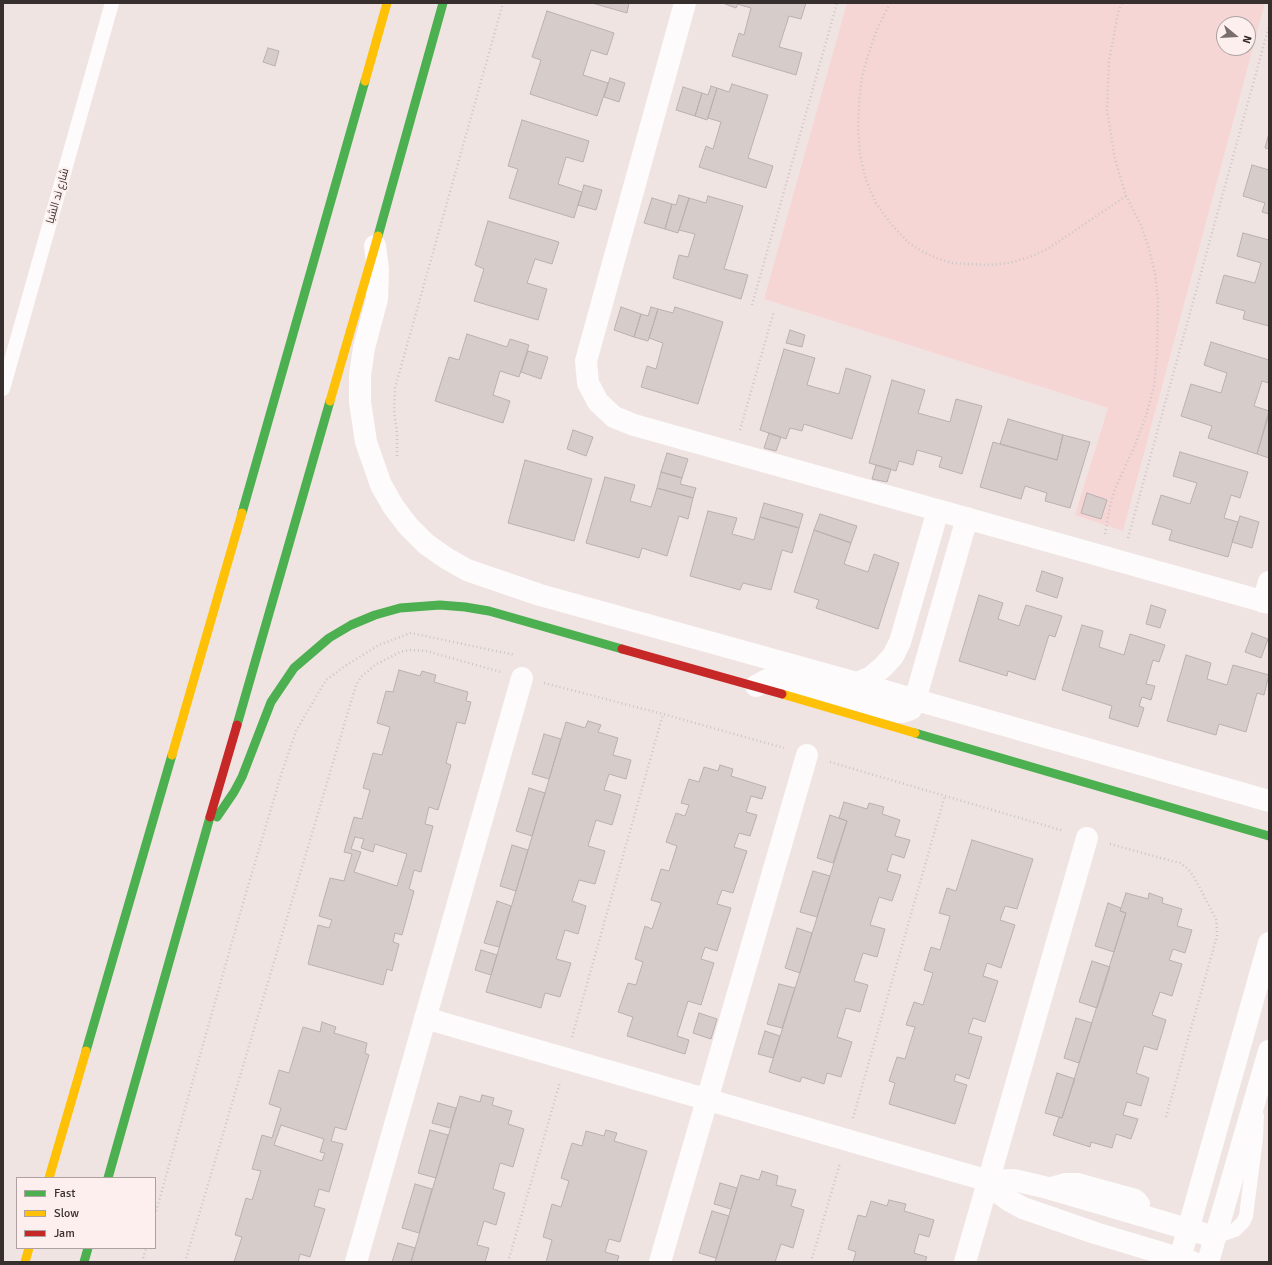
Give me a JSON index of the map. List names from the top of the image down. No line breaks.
{"streets":{"lane":["شارع ند الشبا"]},"legend":["Fast","Slow","Jam"],"north":"right"}
